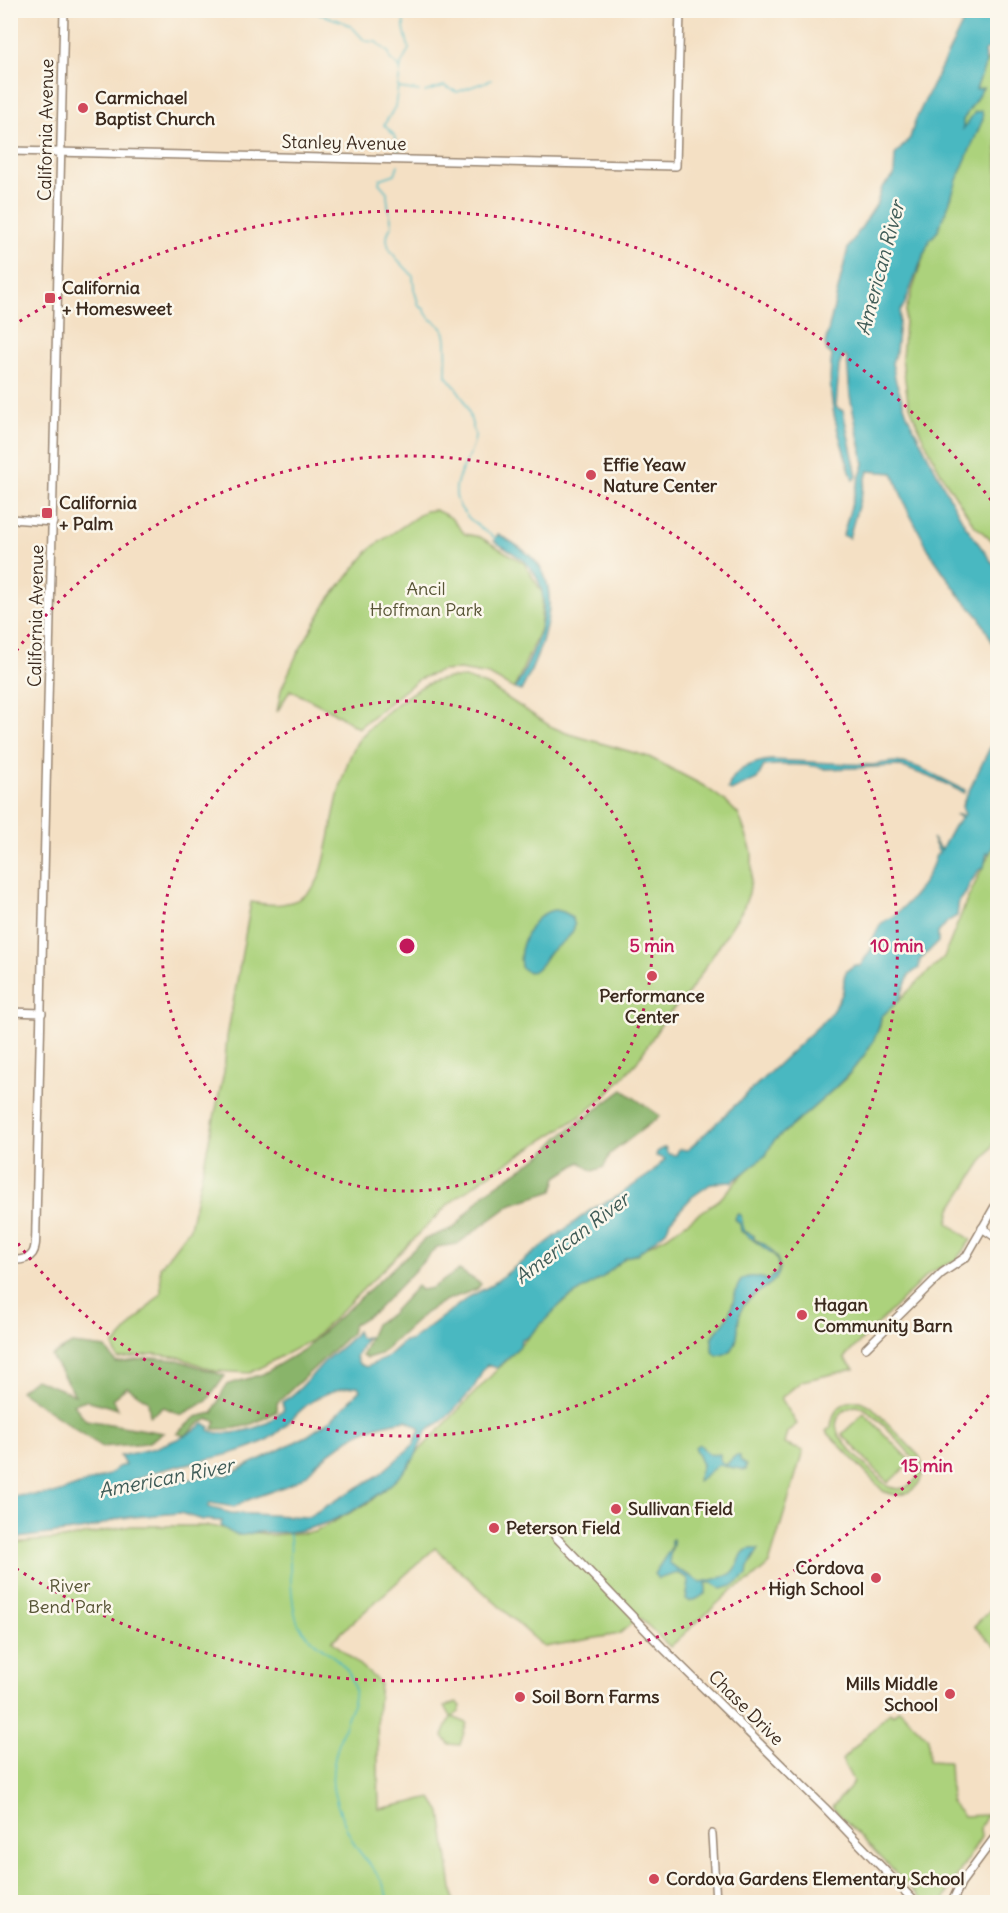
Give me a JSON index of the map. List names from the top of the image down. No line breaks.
{"streets":{"street":["California Avenue","Stanley Avenue","Chase Drive"]},"crossings":[["California Avenue","Stanley Avenue"]],"water":["American River"],"parks":["Ancil Hoffman Park","River Bend Park"],"places":{"other":["Carmichael Baptist Church","Effie Yeaw Nature Center","Performance Center","Hagan Community Barn","Sullivan Field","Peterson Field","Cordova High School","Mills Middle School","Soil Born Farms","Cordova Gardens Elementary School"],"transit":["California + Homesweet","California + Palm"]},"rings":["5 min","10 min","15 min"]}
